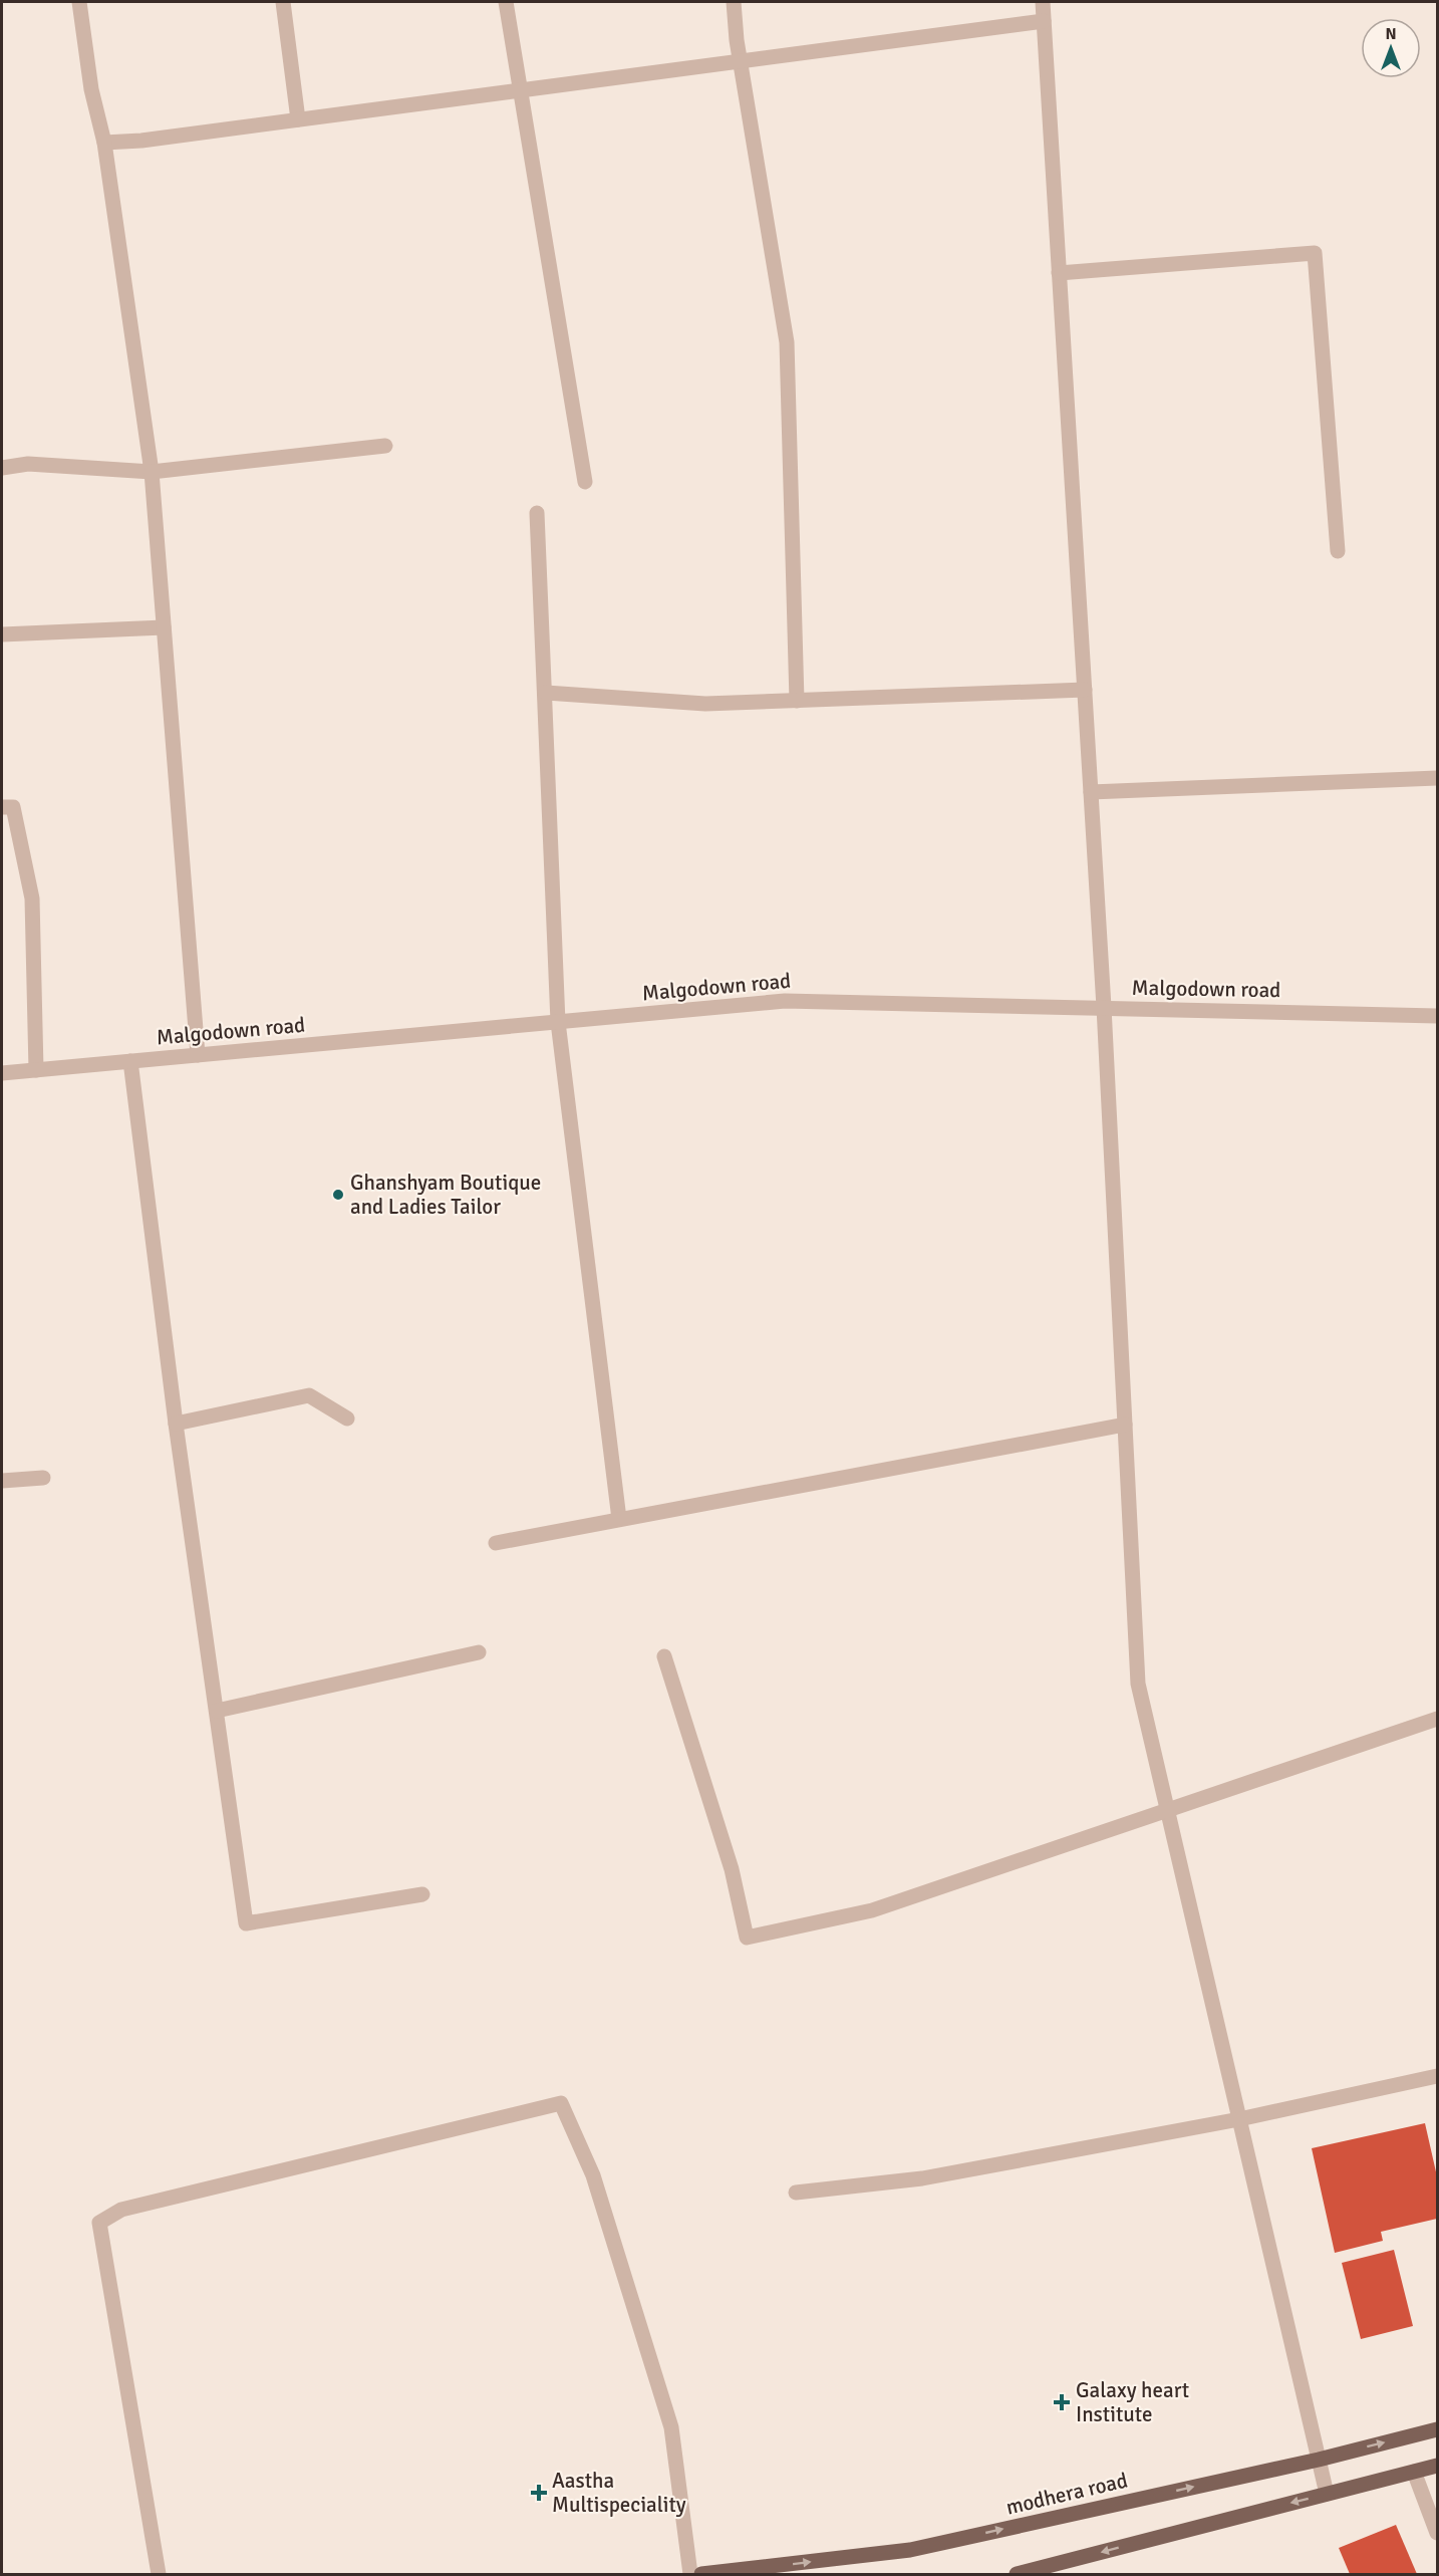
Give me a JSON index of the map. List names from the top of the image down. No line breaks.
{"streets":{"main road":["modhera road"],"street":["Malgodown road"]},"places":{"other":["Ghanshyam Boutique and Ladies Tailor"],"health":["Galaxy heart Institute","Aastha Multispeciality"]},"north":"top"}
